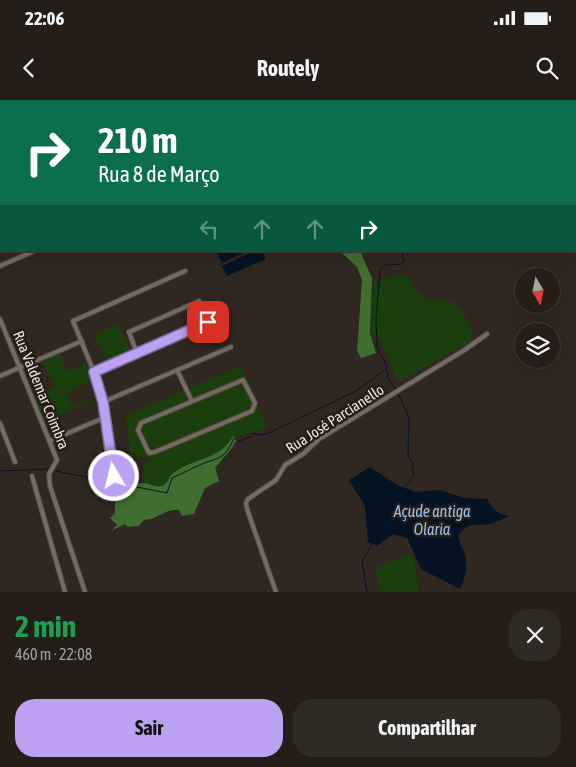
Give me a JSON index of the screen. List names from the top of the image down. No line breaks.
{"streets":{"street":["Rua Valdemar Coimbra","Rua José Parcianello"]},"water":["Açude antiga Olaria"],"north":"bottom","page":{"status":"22:06","header":"Routely","turn":["210 m","Rua 8 de Março"],"heading":["2 min","460 m · 22:08"],"buttons":["Sair","Compartilhar"]}}
